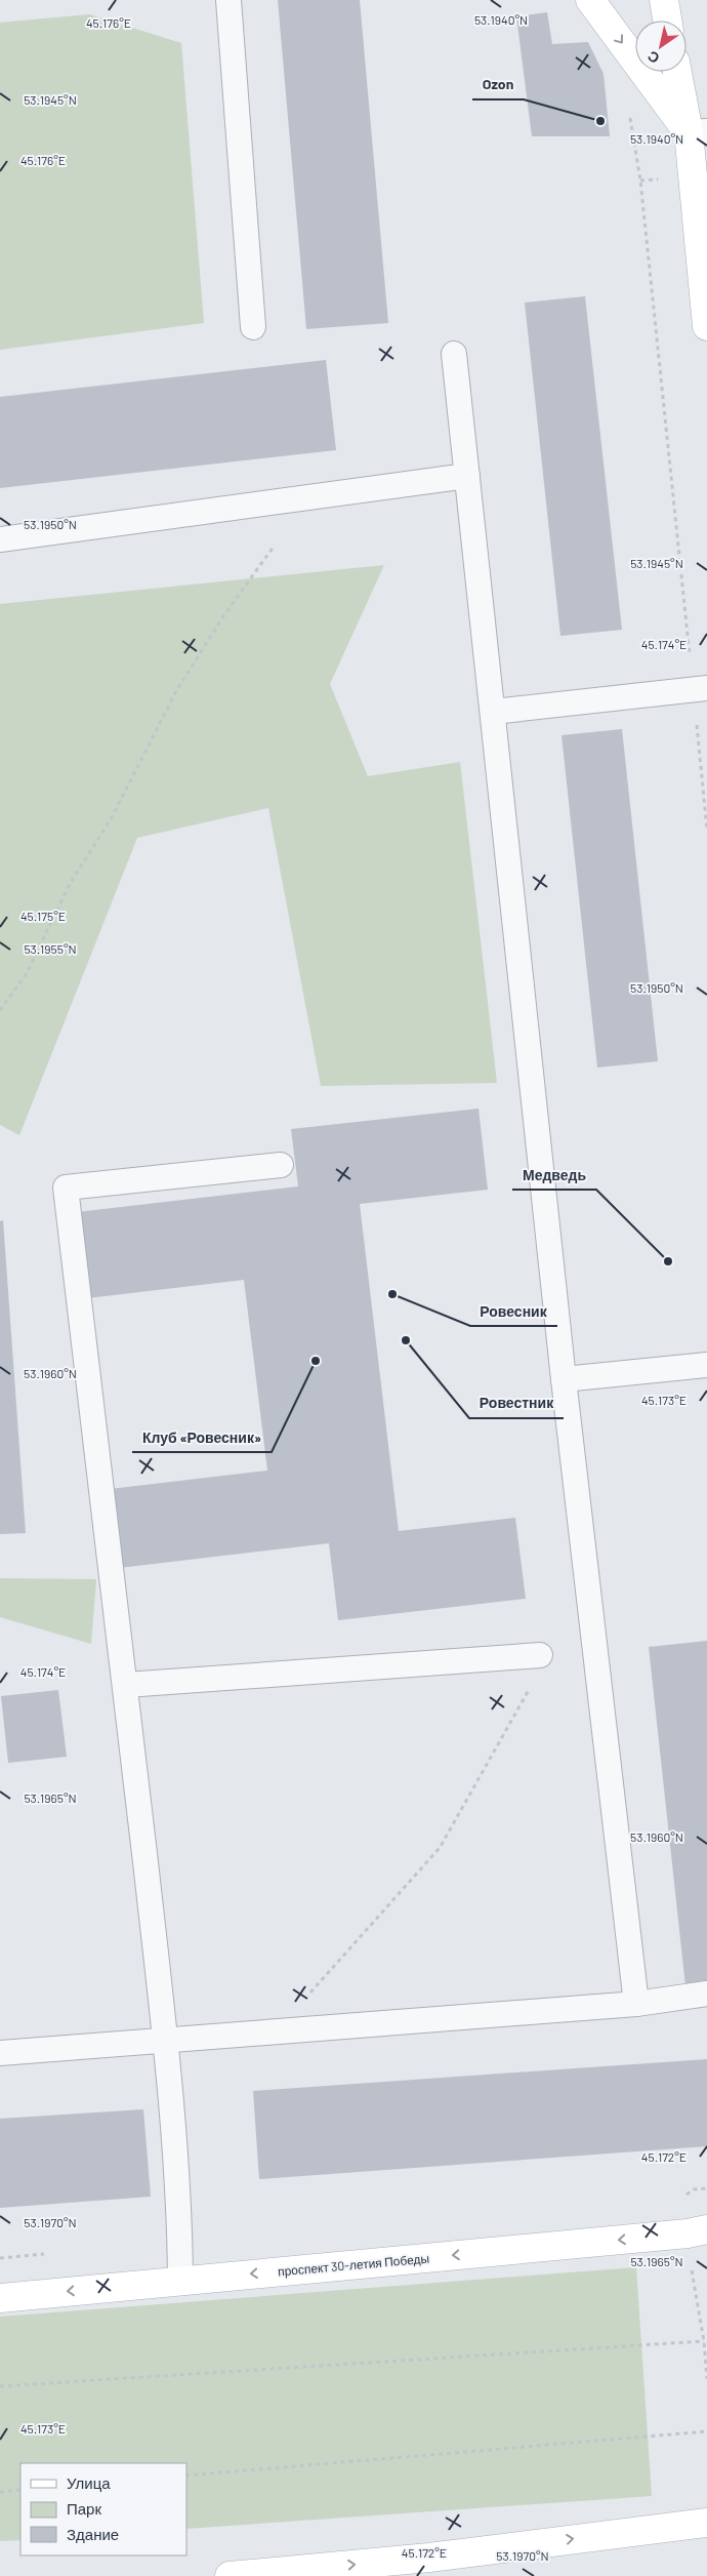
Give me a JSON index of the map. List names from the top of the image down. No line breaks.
{"streets":{"main road":["проспект 30-летия Победы"]},"one_way":["проспект 30-летия Победы"],"places":["Ozon","Медведь","Ровесник","Ровестник","Клуб «Ровесник»"],"legend":["Улица","Парк","Здание"],"north":"bottom left","coordinates":["53.1940°N","45.176°E","53.1945°N","53.1950°N","45.174°E","45.175°E","53.1955°N","53.1960°N","45.173°E","53.1965°N","45.172°E","53.1970°N"]}
